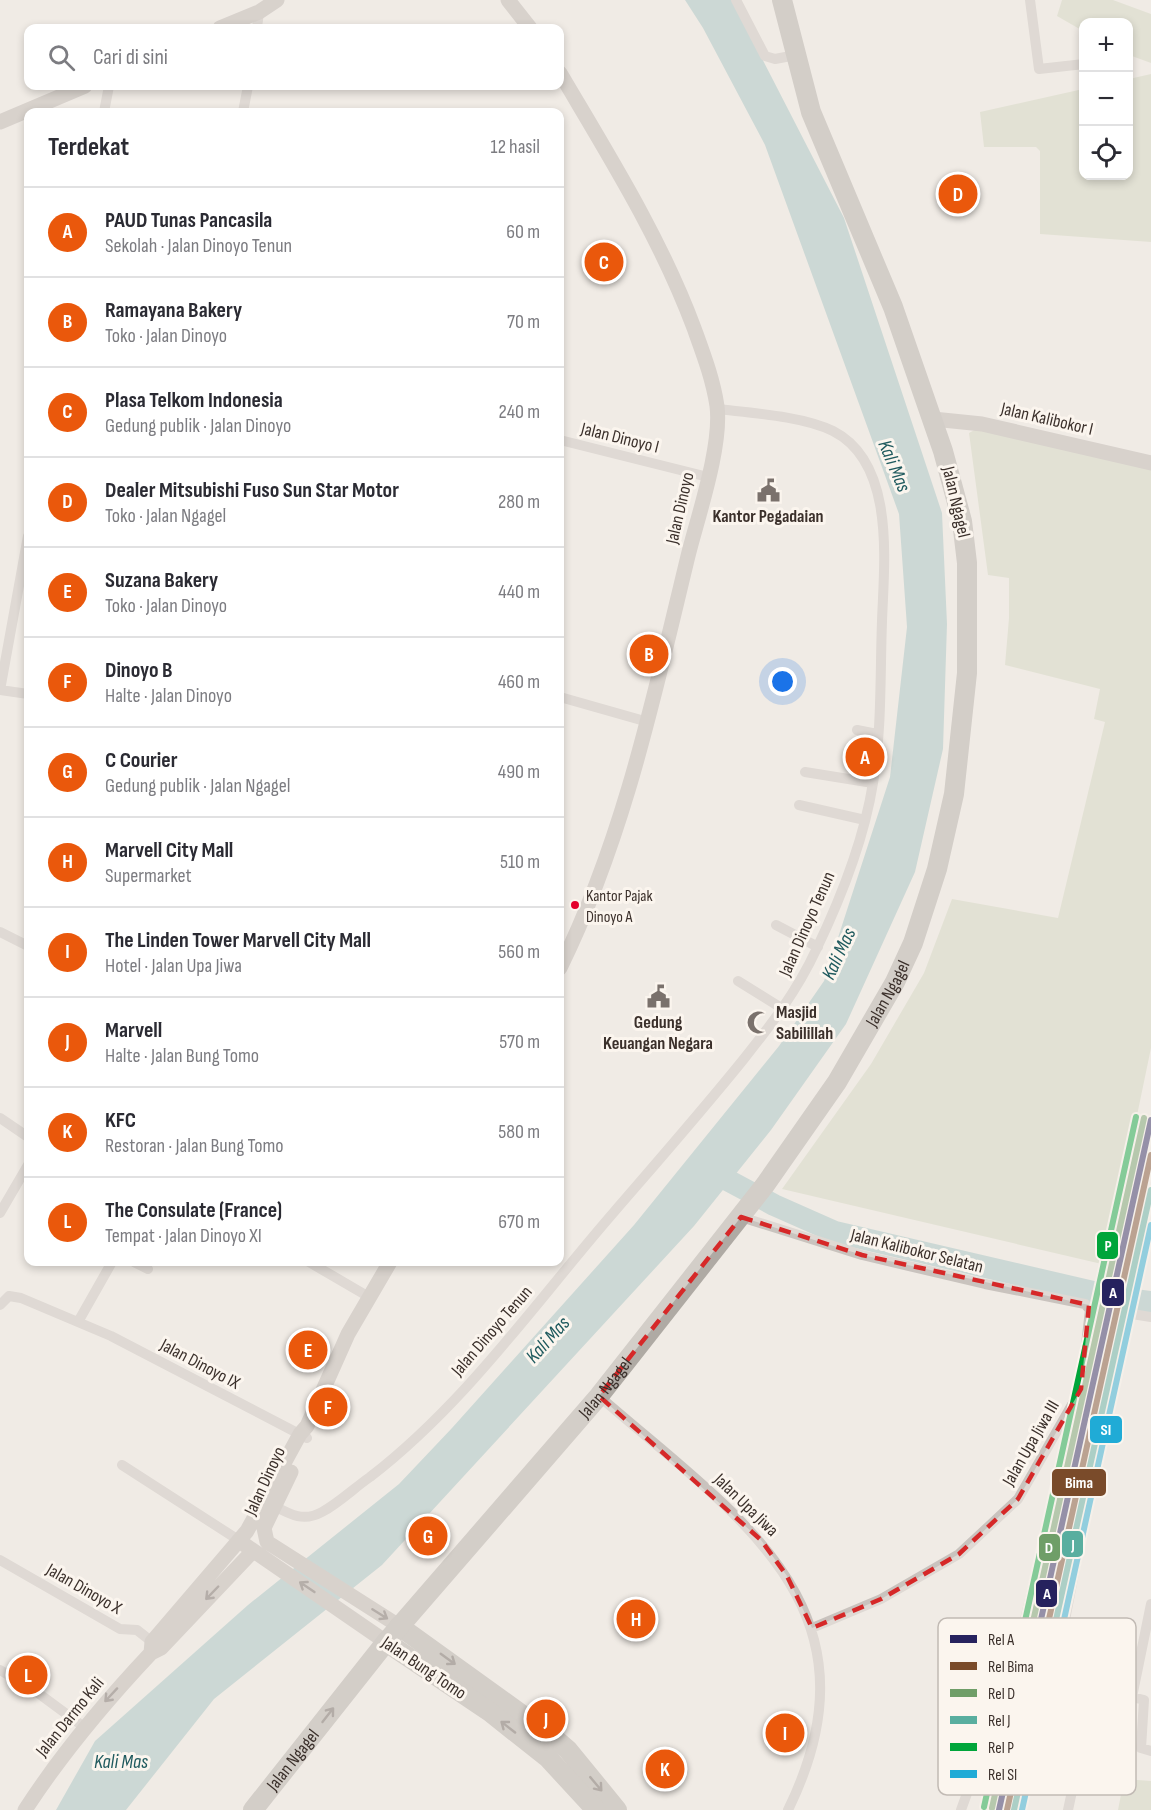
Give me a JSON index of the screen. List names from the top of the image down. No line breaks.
{"streets":{"highway":["Jalan Ngagel","Jalan Bung Tomo"],"main road":["Jalan Kalibokor I","Jalan Dinoyo","Jalan Darmo Kali"],"street":["Jalan Dinoyo I","Jalan Dinoyo Tenun","Jalan Kalibokor Selatan","Jalan Dinoyo IX","Jalan Upa Jiwa III","Jalan Upa Jiwa","Jalan Dinoyo X"]},"crossings":[["Jalan Kalibokor I","Jalan Ngagel"],["Jalan Dinoyo I","Jalan Dinoyo"],["Jalan Ngagel","Jalan Kalibokor Selatan"],["Jalan Ngagel","Jalan Upa Jiwa"],["Jalan Ngagel","Jalan Bung Tomo"],["Jalan Dinoyo","Jalan Dinoyo Tenun"],["Jalan Dinoyo","Jalan Dinoyo IX"],["Jalan Dinoyo","Jalan Bung Tomo"],["Jalan Dinoyo","Jalan Darmo Kali"],["Jalan Kalibokor Selatan","Jalan Upa Jiwa III"],["Jalan Upa Jiwa III","Jalan Upa Jiwa"],["Jalan Dinoyo X","Jalan Darmo Kali"],["Jalan Bung Tomo","Jalan Darmo Kali"]],"water":["Kali Mas"],"places":{"public building":["Kantor Pegadaian","Gedung Keuangan Negara"],"other":["Kantor Pajak Dinoyo A"],"mosque":["Masjid Sabilillah"]},"lines":["rail line P","rail line D","rail line A","rail line Bima","rail line J","rail line SI"],"legend":["Rel A","Rel Bima","Rel D","Rel J","Rel P","Rel SI"],"page":{"map_buttons":["+","−"],"search":"Cari di sini","heading":["Terdekat","12 hasil"],"pins":["D","C","B","A","E","F","G","H","L","J","I","K"],"list":[{"mark":"A","name":"PAUD Tunas Pancasila","note":"Sekolah · Jalan Dinoyo Tenun","value":"60 m"},{"mark":"B","name":"Ramayana Bakery","note":"Toko · Jalan Dinoyo","value":"70 m"},{"mark":"C","name":"Plasa Telkom Indonesia","note":"Gedung publik · Jalan Dinoyo","value":"240 m"},{"mark":"D","name":"Dealer Mitsubishi Fuso Sun Star Motor","note":"Toko · Jalan Ngagel","value":"280 m"},{"mark":"E","name":"Suzana Bakery","note":"Toko · Jalan Dinoyo","value":"440 m"},{"mark":"F","name":"Dinoyo B","note":"Halte · Jalan Dinoyo","value":"460 m"},{"mark":"G","name":"C Courier","note":"Gedung publik · Jalan Ngagel","value":"490 m"},{"mark":"H","name":"Marvell City Mall","note":"Supermarket","value":"510 m"},{"mark":"I","name":"The Linden Tower Marvell City Mall","note":"Hotel · Jalan Upa Jiwa","value":"560 m"},{"mark":"J","name":"Marvell","note":"Halte · Jalan Bung Tomo","value":"570 m"},{"mark":"K","name":"KFC","note":"Restoran · Jalan Bung Tomo","value":"580 m"},{"mark":"L","name":"The Consulate (France)","note":"Tempat · Jalan Dinoyo XI","value":"670 m"}]}}
